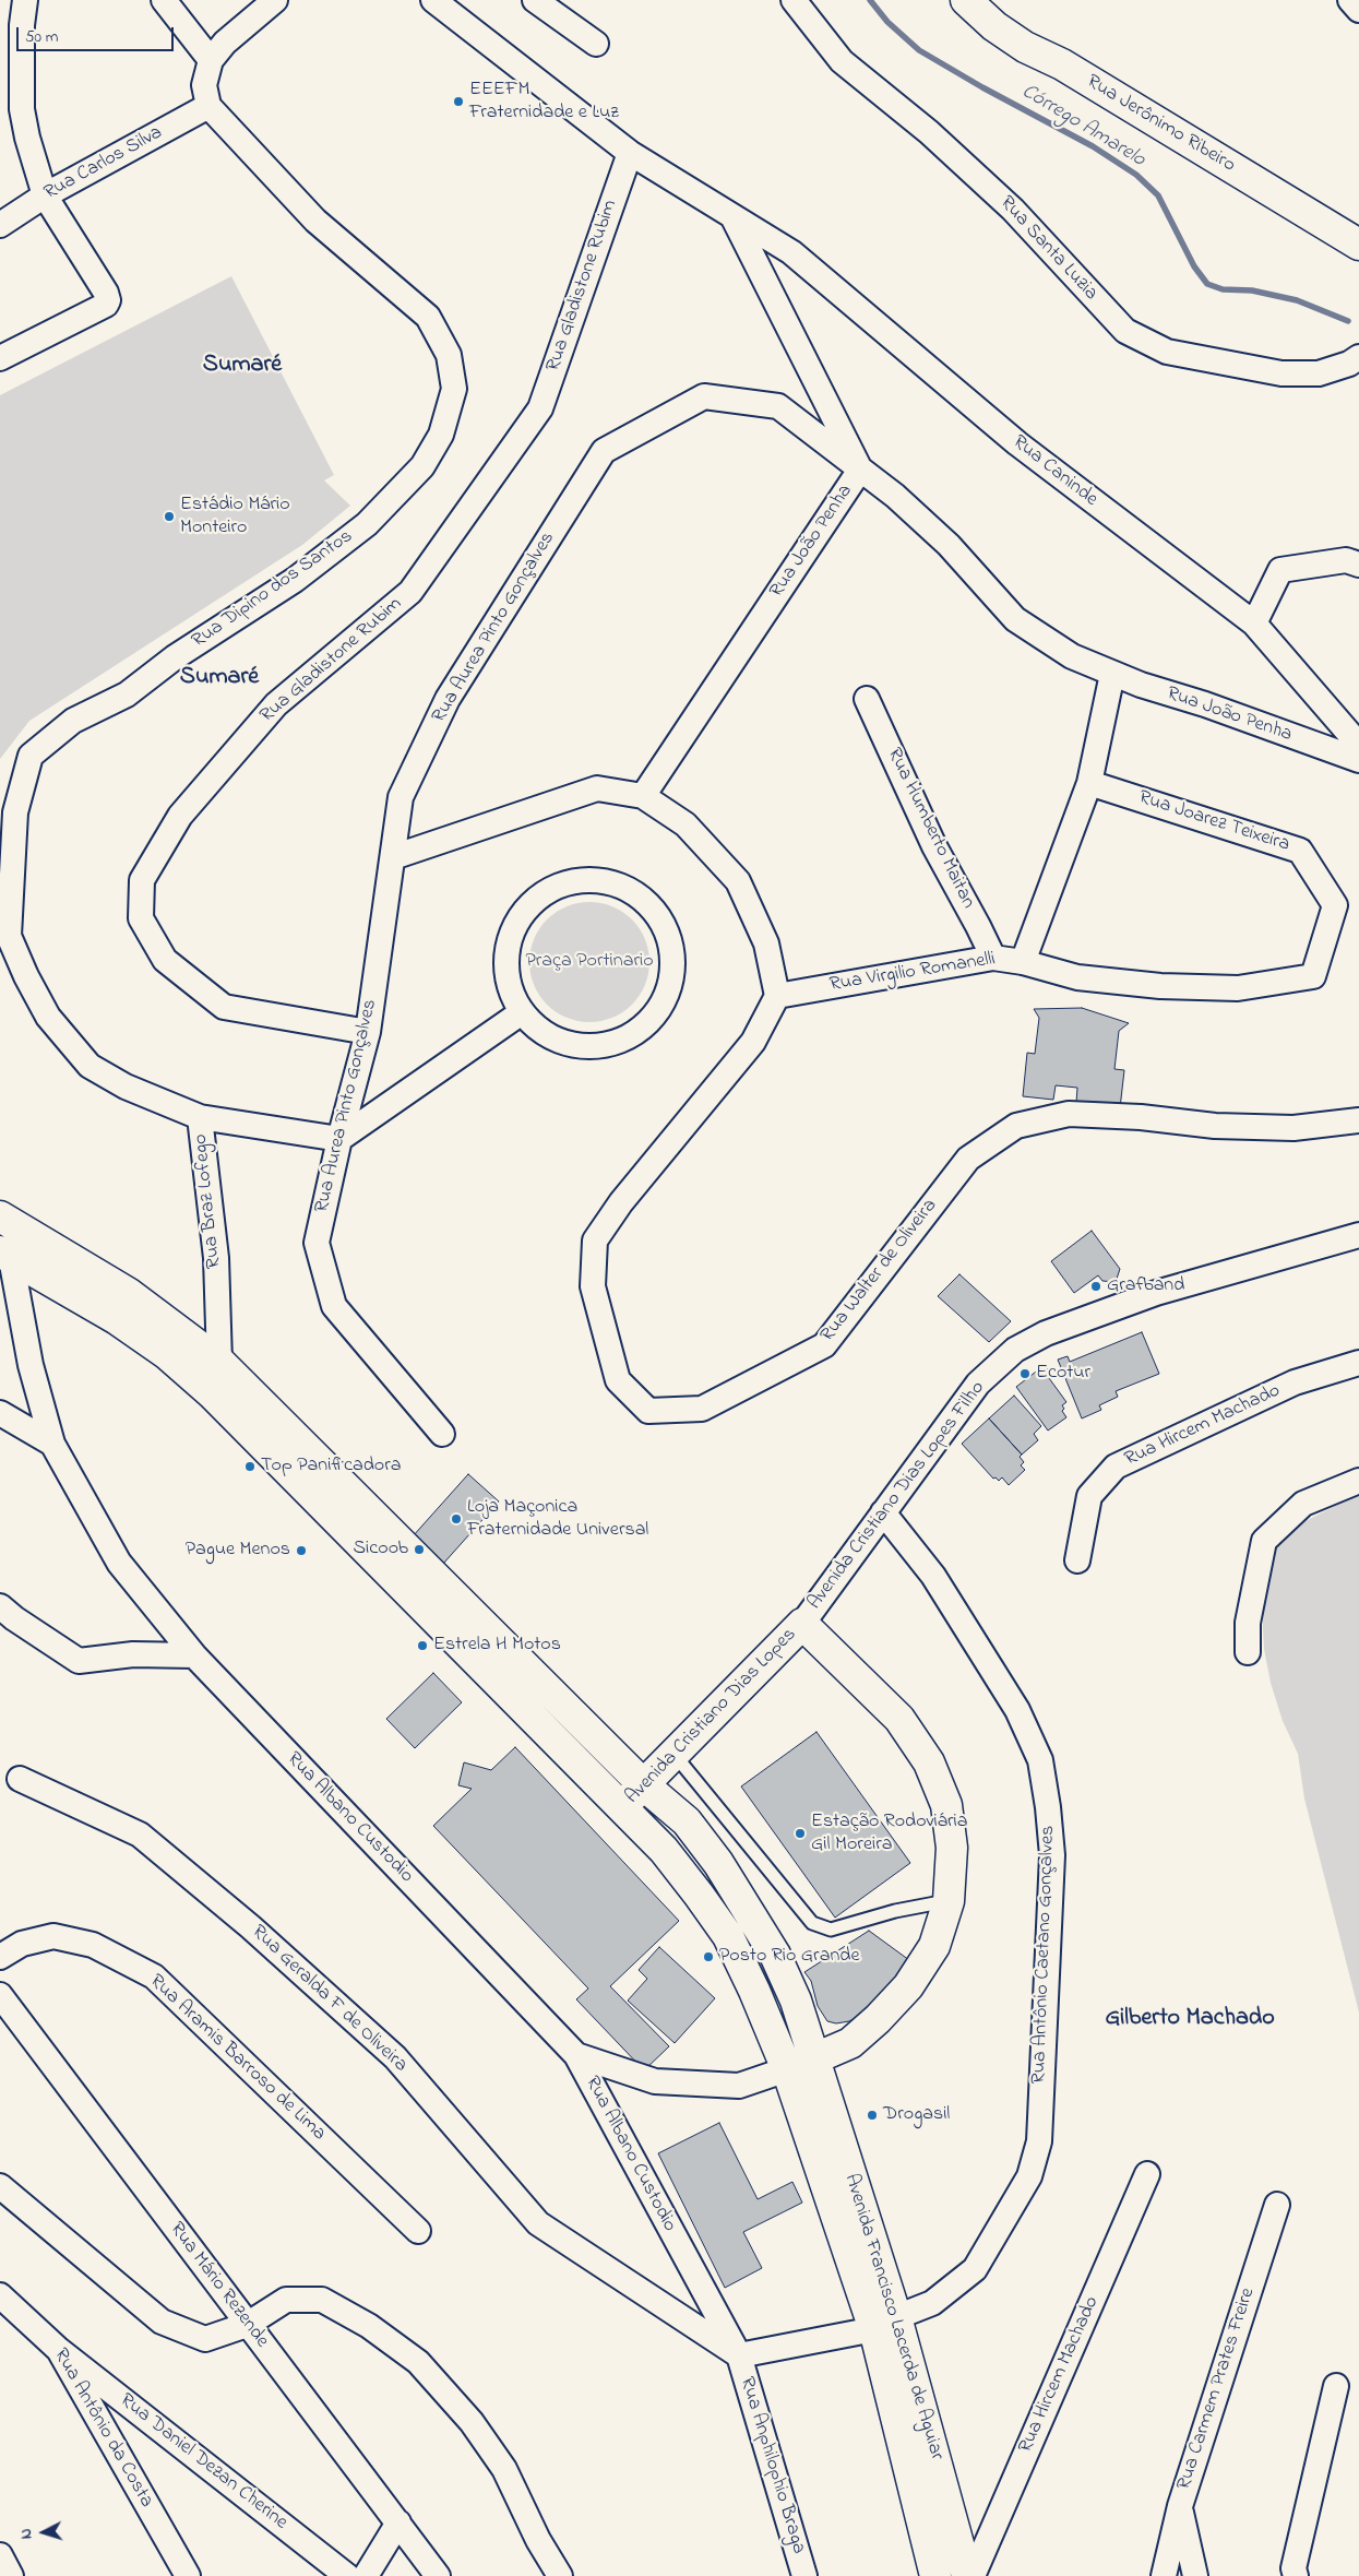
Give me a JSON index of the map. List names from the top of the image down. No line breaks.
{"streets":{"main road":["Rua Jerônimo Ribeiro","Avenida Cristiano Dias Lopes","Avenida Francisco Lacerda de Aguiar"],"street":["Rua Carlos Silva","Rua Santa Luzia","Rua Gladistone Rubim","Rua Caninde","Rua João Penha","Rua Dipino dos Santos","Rua Aurea Pinto Gonçalves","Rua Joarez Teixeira","Rua Humberto Maitan","Rua Virgilio Romanelli","Rua Braz Lofego","Rua Walter de Oliveira","Rua Hircem Machado","Avenida Cristiano Dias Lopes Filho","Rua Albano Custodio","Rua Antônio Caetano Gonçalves","Rua Geralda F de Oliveira","Rua Aramis Barroso de Lima","Rua Mário Rezende","Rua Carmem Prates Freire","Rua Antônio da Costa","Rua Daniel Dezan Cherine","Rua Anphilophio Braga"]},"crossings":[["Rua Carlos Silva","Rua Dipino dos Santos"],["Rua Gladistone Rubim","Rua Caninde"],["Rua Gladistone Rubim","Rua Aurea Pinto Gonçalves"],["Rua Caninde","Rua João Penha"],["Rua João Penha","Rua Aurea Pinto Gonçalves"],["Rua João Penha","Rua Virgilio Romanelli"],["Rua Dipino dos Santos","Rua Braz Lofego"],["Rua Aurea Pinto Gonçalves","Rua Braz Lofego"],["Rua Joarez Teixeira","Rua Virgilio Romanelli"],["Rua Humberto Maitan","Rua Virgilio Romanelli"],["Rua Virgilio Romanelli","Rua Walter de Oliveira"],["Avenida Cristiano Dias Lopes Filho","Avenida Cristiano Dias Lopes"],["Avenida Cristiano Dias Lopes Filho","Rua Antônio Caetano Gonçalves"],["Rua Albano Custodio","Rua Antônio Caetano Gonçalves"],["Rua Albano Custodio","Rua Geralda F de Oliveira"],["Rua Albano Custodio","Rua Anphilophio Braga"],["Rua Antônio Caetano Gonçalves","Rua Geralda F de Oliveira"],["Rua Antônio Caetano Gonçalves","Avenida Francisco Lacerda de Aguiar"],["Rua Antônio Caetano Gonçalves","Rua Anphilophio Braga"],["Rua Geralda F de Oliveira","Rua Anphilophio Braga"],["Rua Antônio da Costa","Rua Daniel Dezan Cherine"]],"districts":["Sumaré","Sumaré","Gilberto Machado"],"water":["Córrego Amarelo"],"parks":["Praça Portinario"],"places":["EEEFM Fraternidade e Luz","Estádio Mário Monteiro","Grafband","Ecotur","Top Panificadora","Loja Maçonica Fraternidade Universal","Sicoob","Pague Menos","Estrela H Motos","Estação Rodoviária Gil Moreira","Posto Rio Grande","Drogasil"],"scale_bar":"50 m","north":"left"}
